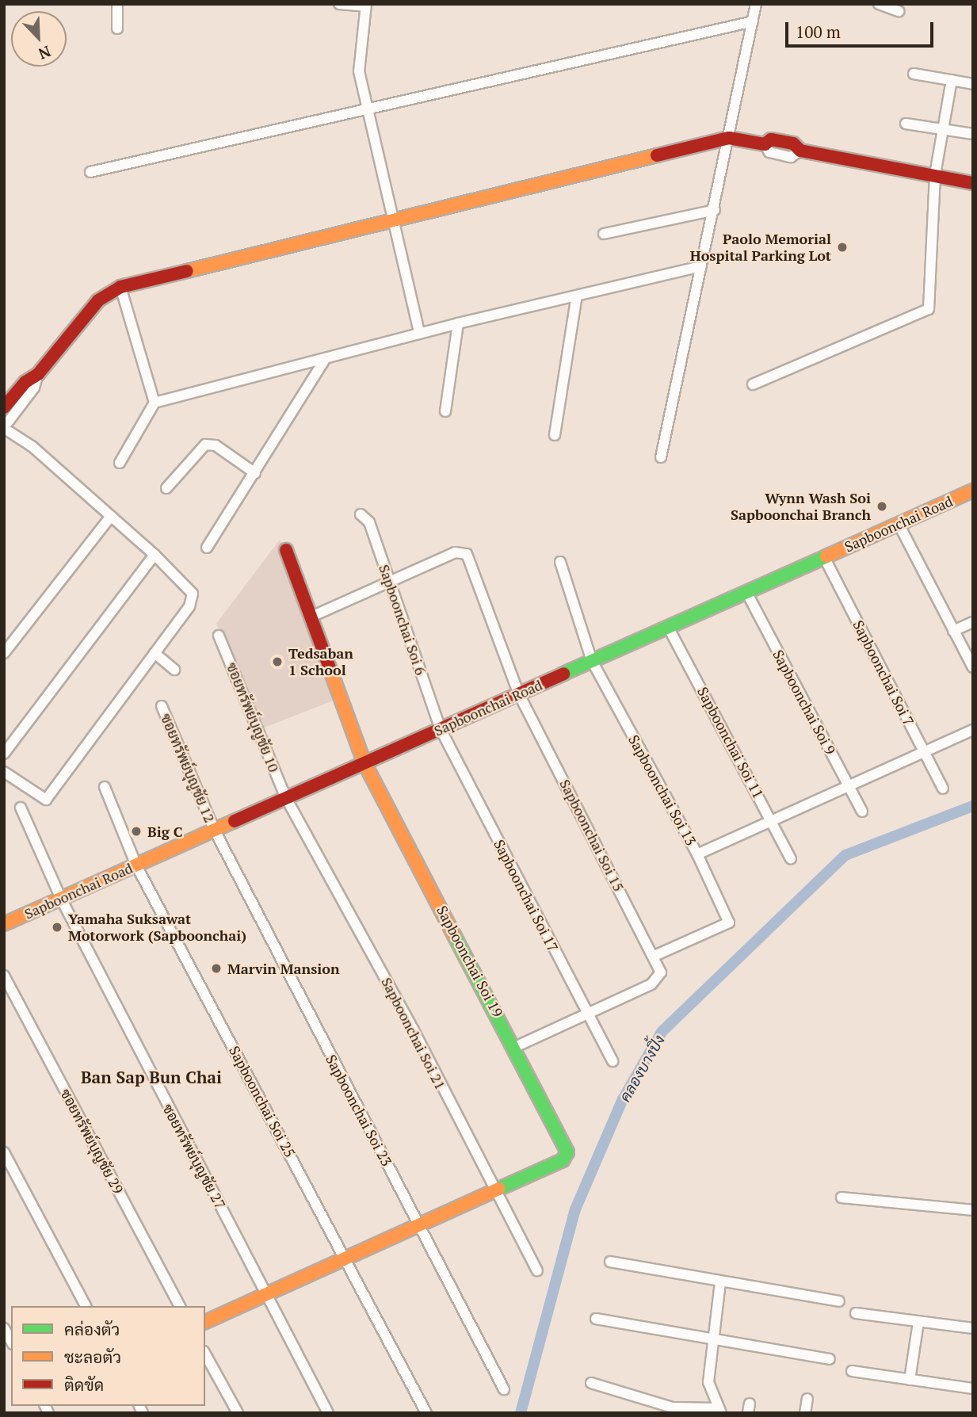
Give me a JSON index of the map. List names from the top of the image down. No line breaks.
{"streets":{"street":["Sapboonchai Road","Sapboonchai Soi 6","Sapboonchai Soi 7","Sapboonchai Soi 9","ซอยทรัพย์บุญชัย 10","Sapboonchai Soi 11","ซอยทรัพย์บุญชัย 12","Sapboonchai Soi 13","Sapboonchai Soi 15","Sapboonchai Soi 17","Sapboonchai Soi 19","Sapboonchai Soi 21","Sapboonchai Soi 25","Sapboonchai Soi 23","ซอยทรัพย์บุญชัย 29","ซอยทรัพย์บุญชัย 27"]},"crossings":[["Sapboonchai Road","Sapboonchai Soi 6"],["Sapboonchai Road","Sapboonchai Soi 7"],["Sapboonchai Road","Sapboonchai Soi 9"],["Sapboonchai Road","ซอยทรัพย์บุญชัย 10"],["Sapboonchai Road","Sapboonchai Soi 11"],["Sapboonchai Road","ซอยทรัพย์บุญชัย 12"],["Sapboonchai Road","Sapboonchai Soi 13"],["Sapboonchai Road","Sapboonchai Soi 15"],["Sapboonchai Road","Sapboonchai Soi 17"],["Sapboonchai Road","Sapboonchai Soi 19"],["Sapboonchai Road","Sapboonchai Soi 21"],["Sapboonchai Road","Sapboonchai Soi 25"],["Sapboonchai Road","Sapboonchai Soi 23"],["Sapboonchai Road","ซอยทรัพย์บุญชัย 27"],["Sapboonchai Soi 6","Sapboonchai Soi 15"],["Sapboonchai Soi 6","Sapboonchai Soi 17"],["ซอยทรัพย์บุญชัย 10","Sapboonchai Soi 21"],["ซอยทรัพย์บุญชัย 12","Sapboonchai Soi 23"],["Sapboonchai Soi 13","Sapboonchai Soi 15"],["Sapboonchai Soi 15","Sapboonchai Soi 17"],["Sapboonchai Soi 19","Sapboonchai Soi 21"]],"districts":["Ban Sap Bun Chai"],"water":["คลองบางปิ้ง"],"places":["Paolo Memorial Hospital Parking Lot","Wynn Wash Soi Sapboonchai Branch","Tedsaban 1 School","Big C","Yamaha Suksawat Motorwork (Sapboonchai)","Marvin Mansion"],"legend":["คล่องตัว","ชะลอตัว","ติดขัด"],"scale_bar":"100 m","north":"bottom right"}
